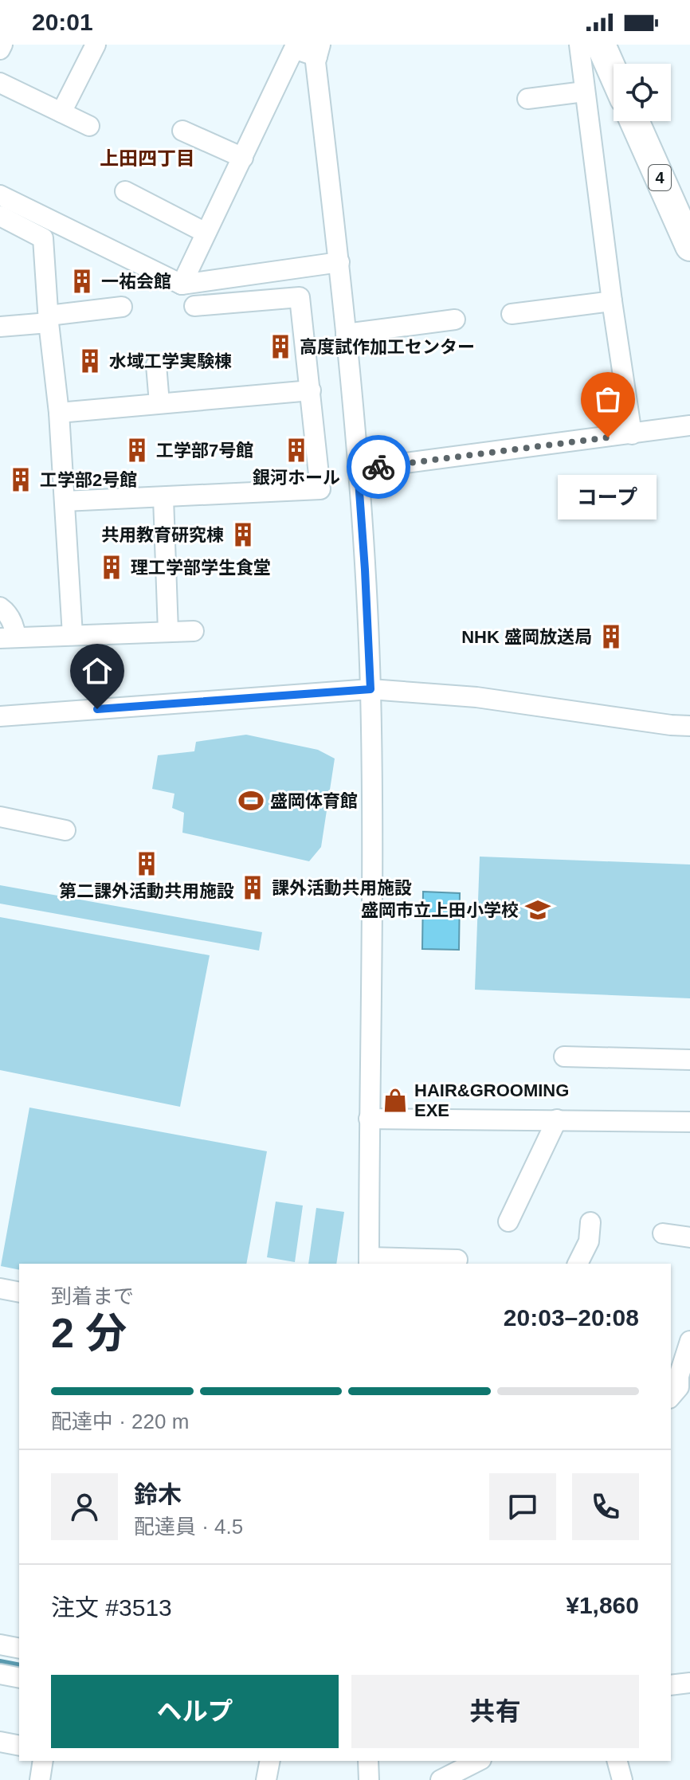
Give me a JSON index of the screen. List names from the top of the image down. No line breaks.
{"streets":{"highway":["4"]},"districts":["上田四丁目"],"places":{"building":["一祐会館","高度試作加工センター","水域工学実験棟","工学部7号館","銀河ホール","工学部2号館","共用教育研究棟","理工学部学生食堂","NHK 盛岡放送局","第二課外活動共用施設","課外活動共用施設"],"other":["コープ"],"sports":["盛岡体育館"],"school or university":["盛岡市立上田小学校"],"shop":["HAIR&GROOMING EXE"]},"page":{"status":"20:01","bubble":"コープ","heading":["2 分","到着まで","20:03–20:08"],"panel":["鈴木","配達員 · 4.5","注文 #3513","¥1,860"],"bar":"配達中 · 220 m","buttons":["ヘルプ","共有"]}}
